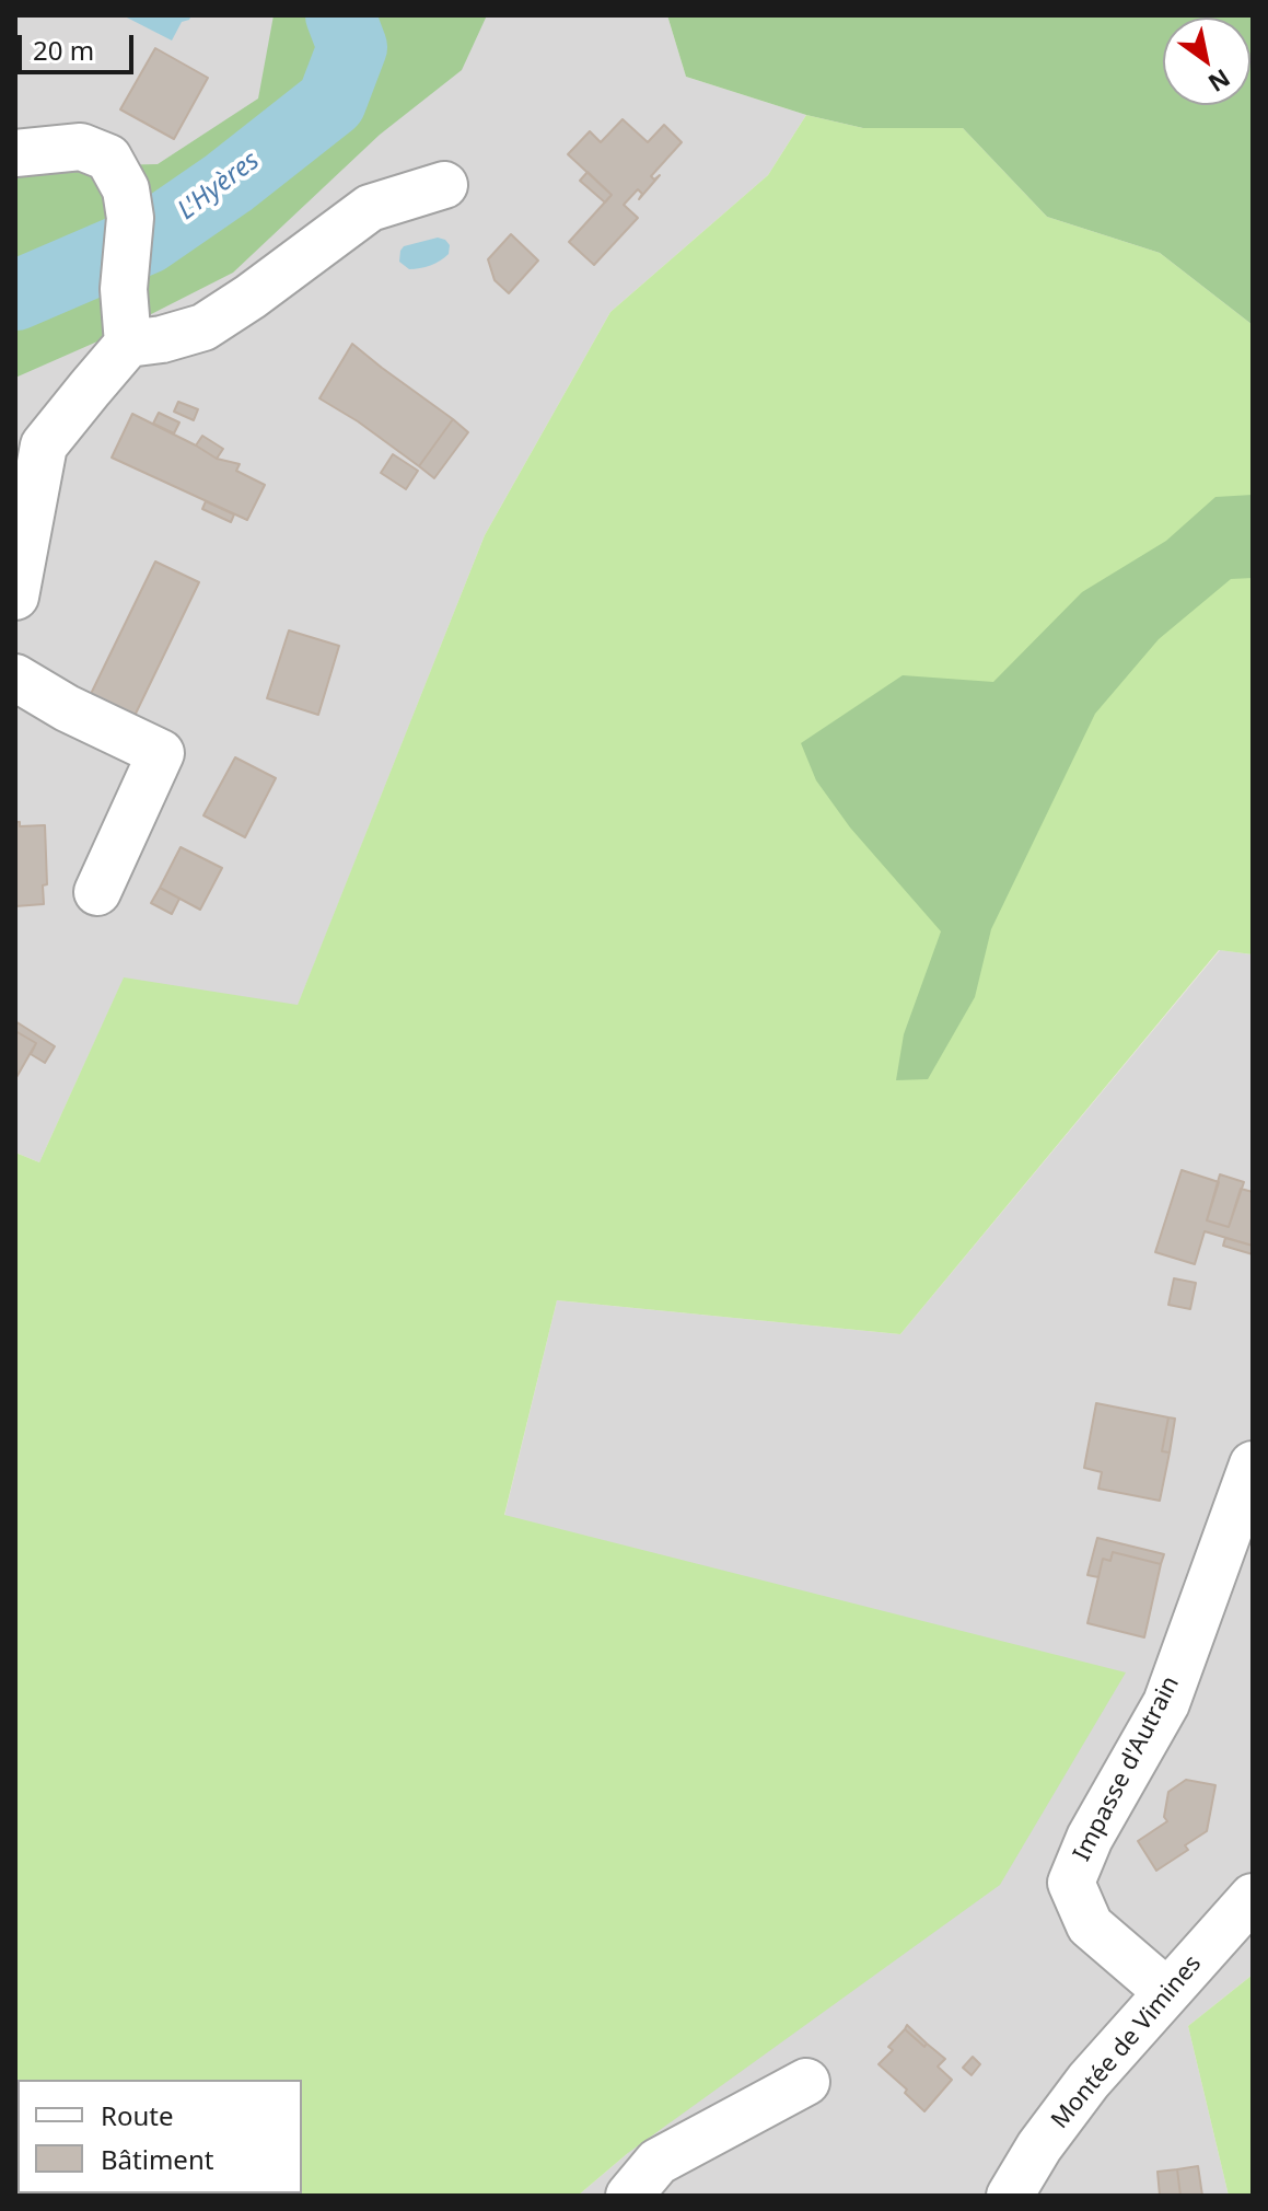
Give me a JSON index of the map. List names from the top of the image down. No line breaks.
{"streets":{"street":["Impasse d'Autrain","Montée de Vimines"]},"crossings":[["Impasse d'Autrain","Montée de Vimines"]],"water":["L'Hyères"],"legend":["Route","Bâtiment"],"scale_bar":"20 m","north":"bottom right"}
